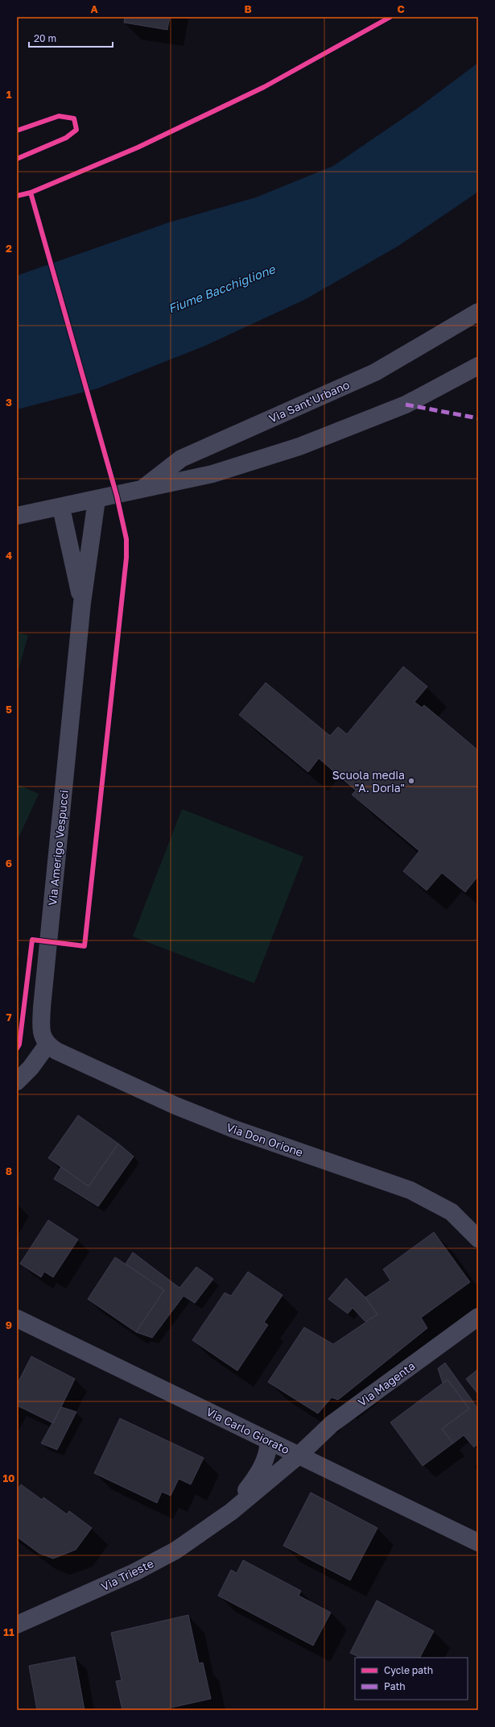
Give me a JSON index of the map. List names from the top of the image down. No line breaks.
{"streets":{"street":["Via Sant'Urbano","Via Amerigo Vespucci","Via Don Orione","Via Magenta","Via Carlo Giorato","Via Trieste"]},"crossings":[["Via Sant'Urbano","Via Amerigo Vespucci"],["Via Amerigo Vespucci","Via Don Orione"],["Via Magenta","Via Carlo Giorato"],["Via Magenta","Via Trieste"],["Via Carlo Giorato","Via Trieste"]],"water":["Fiume Bacchiglione"],"places":["Scuola media \"A. Doria\""],"legend":["Cycle path","Path"],"scale_bar":"20 m","grid":{"columns":["A","B","C"],"rows":["1","2","3","4","5","6","7","8","9","10","11"]}}
